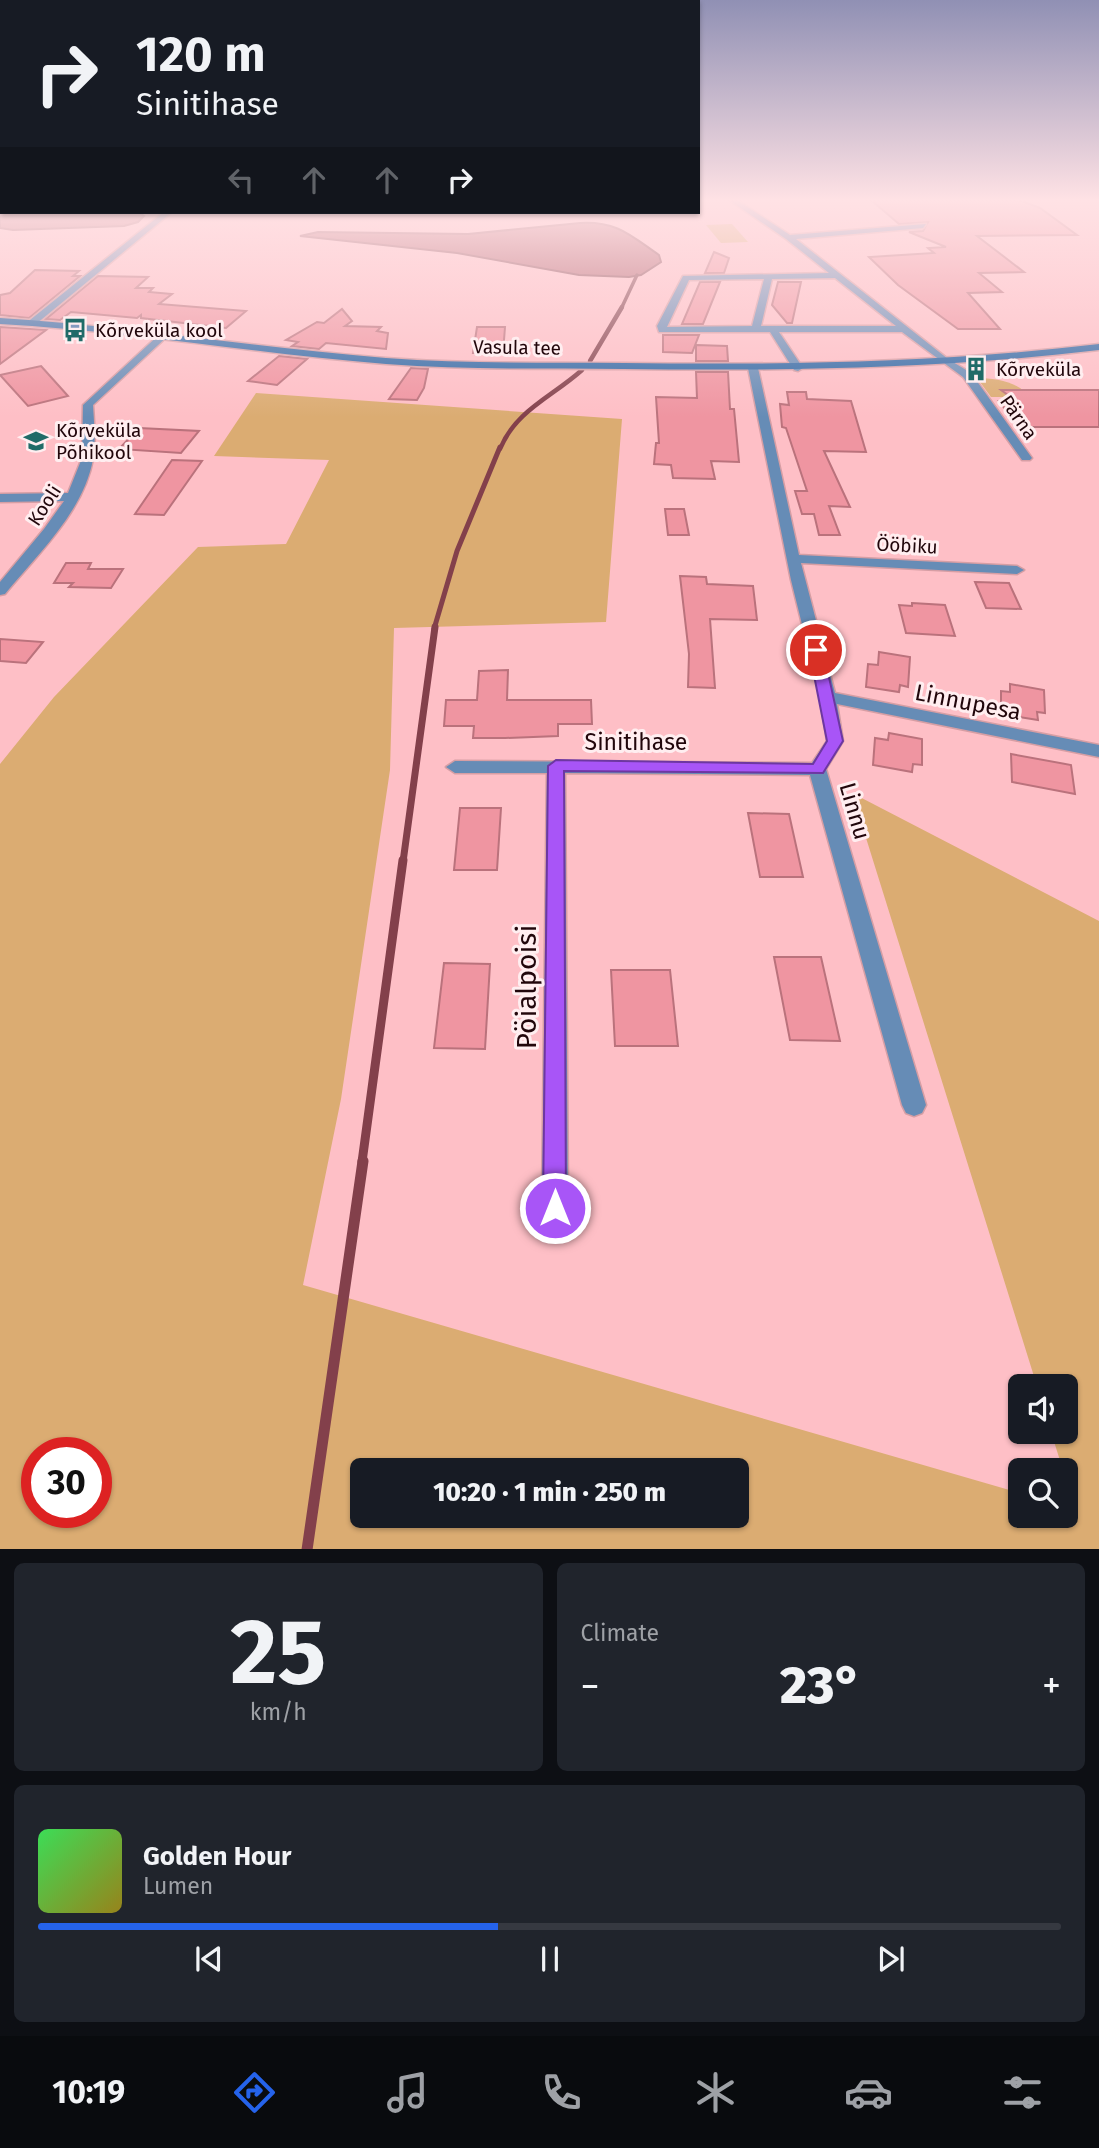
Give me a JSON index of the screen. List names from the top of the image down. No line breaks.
{"streets":{"street":["Vasula tee","Pärna","Kooli","Ööbiku","Linnupesa","Sinitihase","Linnu","Pöialpoisi"]},"crossings":[["Vasula tee","Pärna"],["Vasula tee","Kooli"],["Vasula tee","Linnu"],["Ööbiku","Linnu"],["Linnupesa","Linnu"],["Sinitihase","Linnu"],["Sinitihase","Pöialpoisi"]],"places":{"bus stop":["Kõrveküla kool"],"building":["Kõrveküla"],"school or university":["Kõrveküla Põhikool"]},"page":{"turn":["120 m","Sinitihase"],"limit":"30","trip":"10:20 · 1 min · 250 m","tile":[["25","km/h"],"Climate"],"heat":["−","23°","+"],"song":["Golden Hour","Lumen"],"tabs":"10:19"}}
